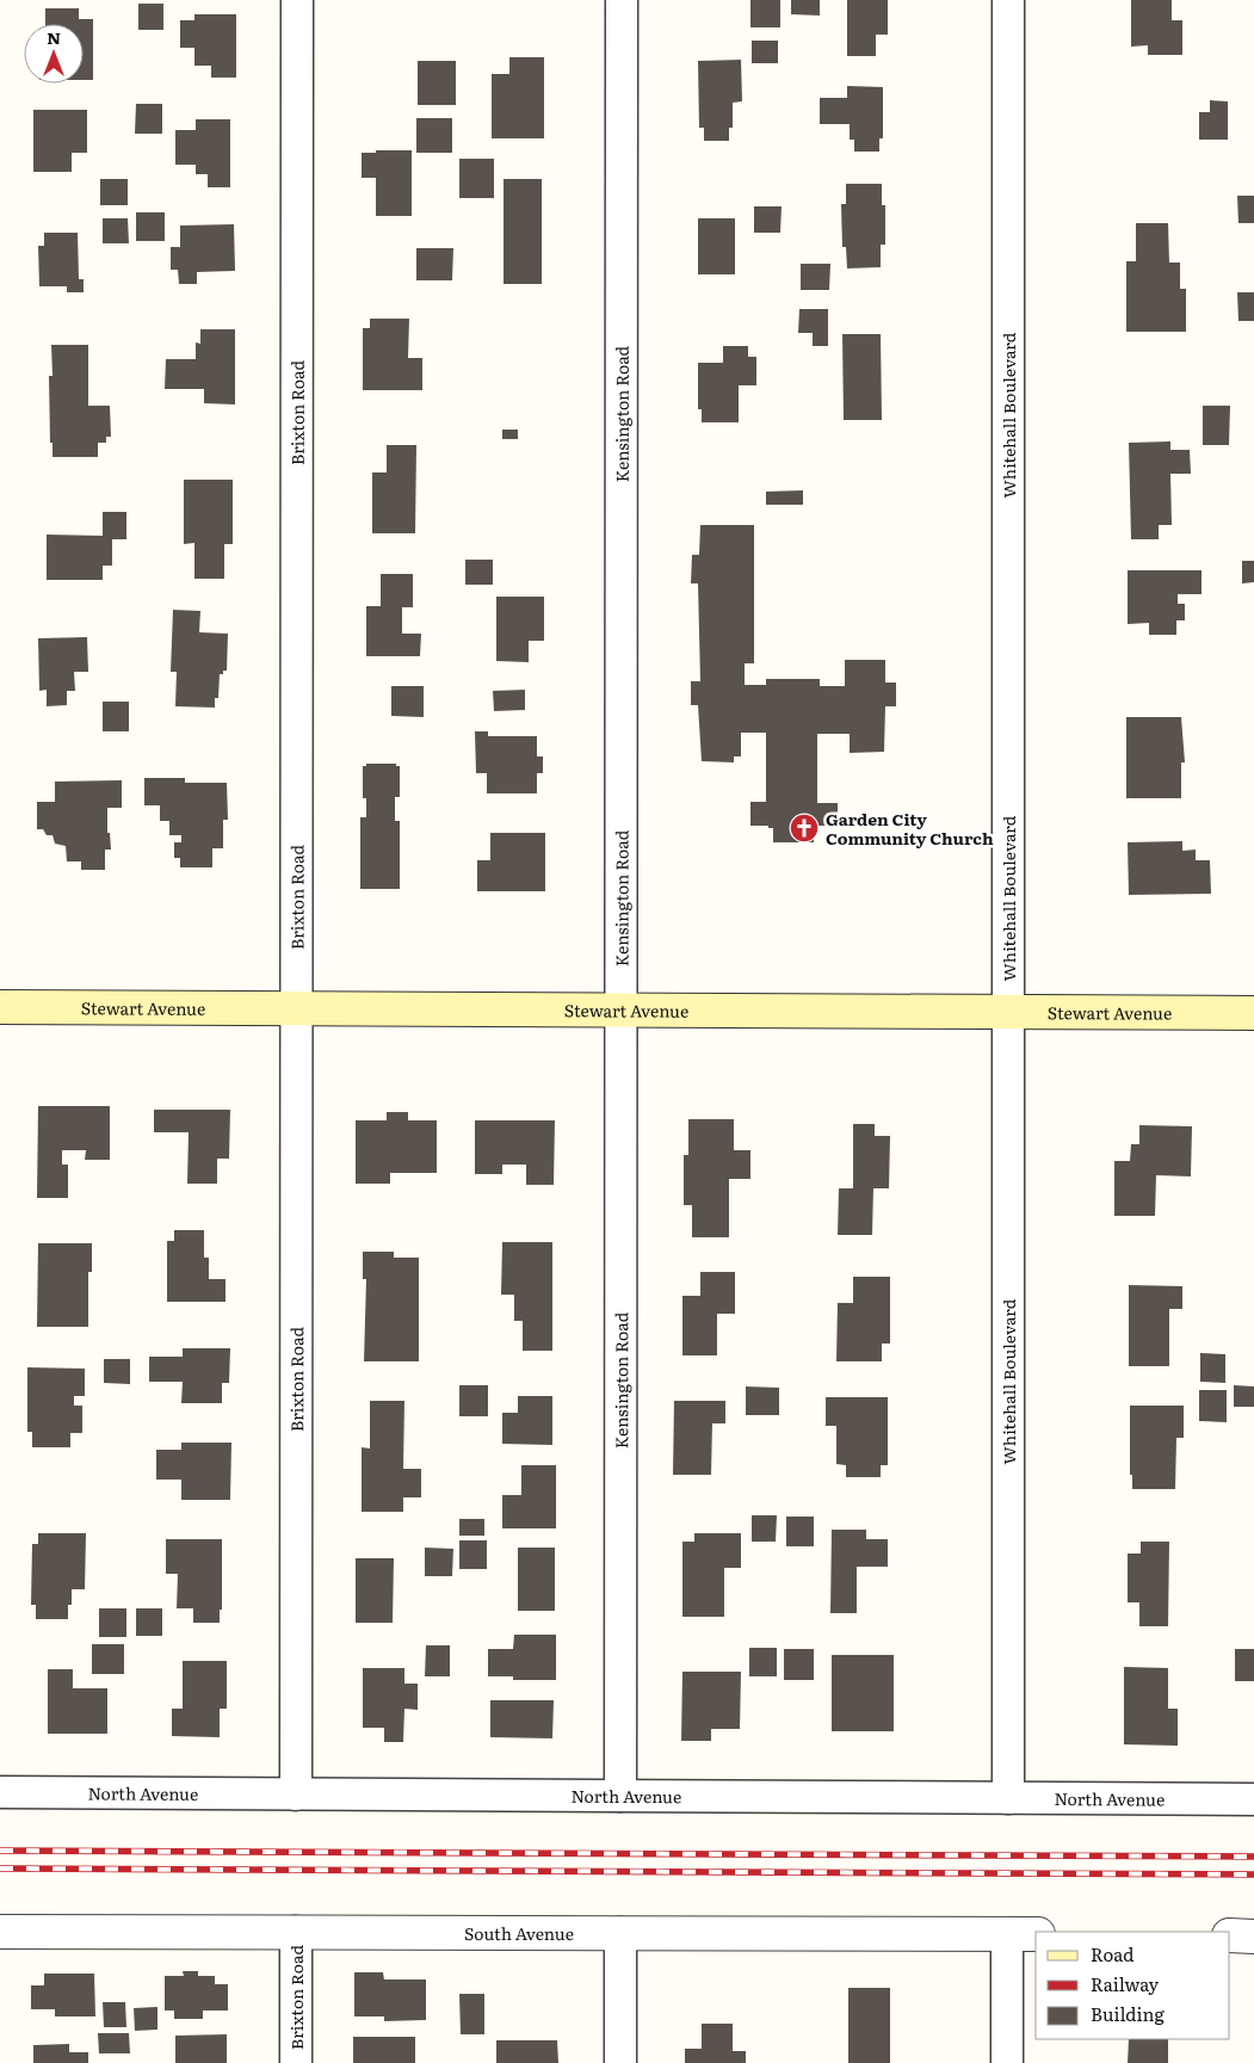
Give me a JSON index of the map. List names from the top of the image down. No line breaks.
{"streets":{"main road":["Stewart Avenue"],"street":["Brixton Road","Kensington Road","Whitehall Boulevard","North Avenue","South Avenue"]},"crossings":[["Brixton Road","Stewart Avenue"],["Brixton Road","North Avenue"],["Brixton Road","South Avenue"],["Kensington Road","Stewart Avenue"],["Kensington Road","North Avenue"],["Whitehall Boulevard","Stewart Avenue"],["Whitehall Boulevard","North Avenue"]],"places":{"church":["Garden City Community Church"]},"legend":["Road","Railway","Building"],"north":"top"}
